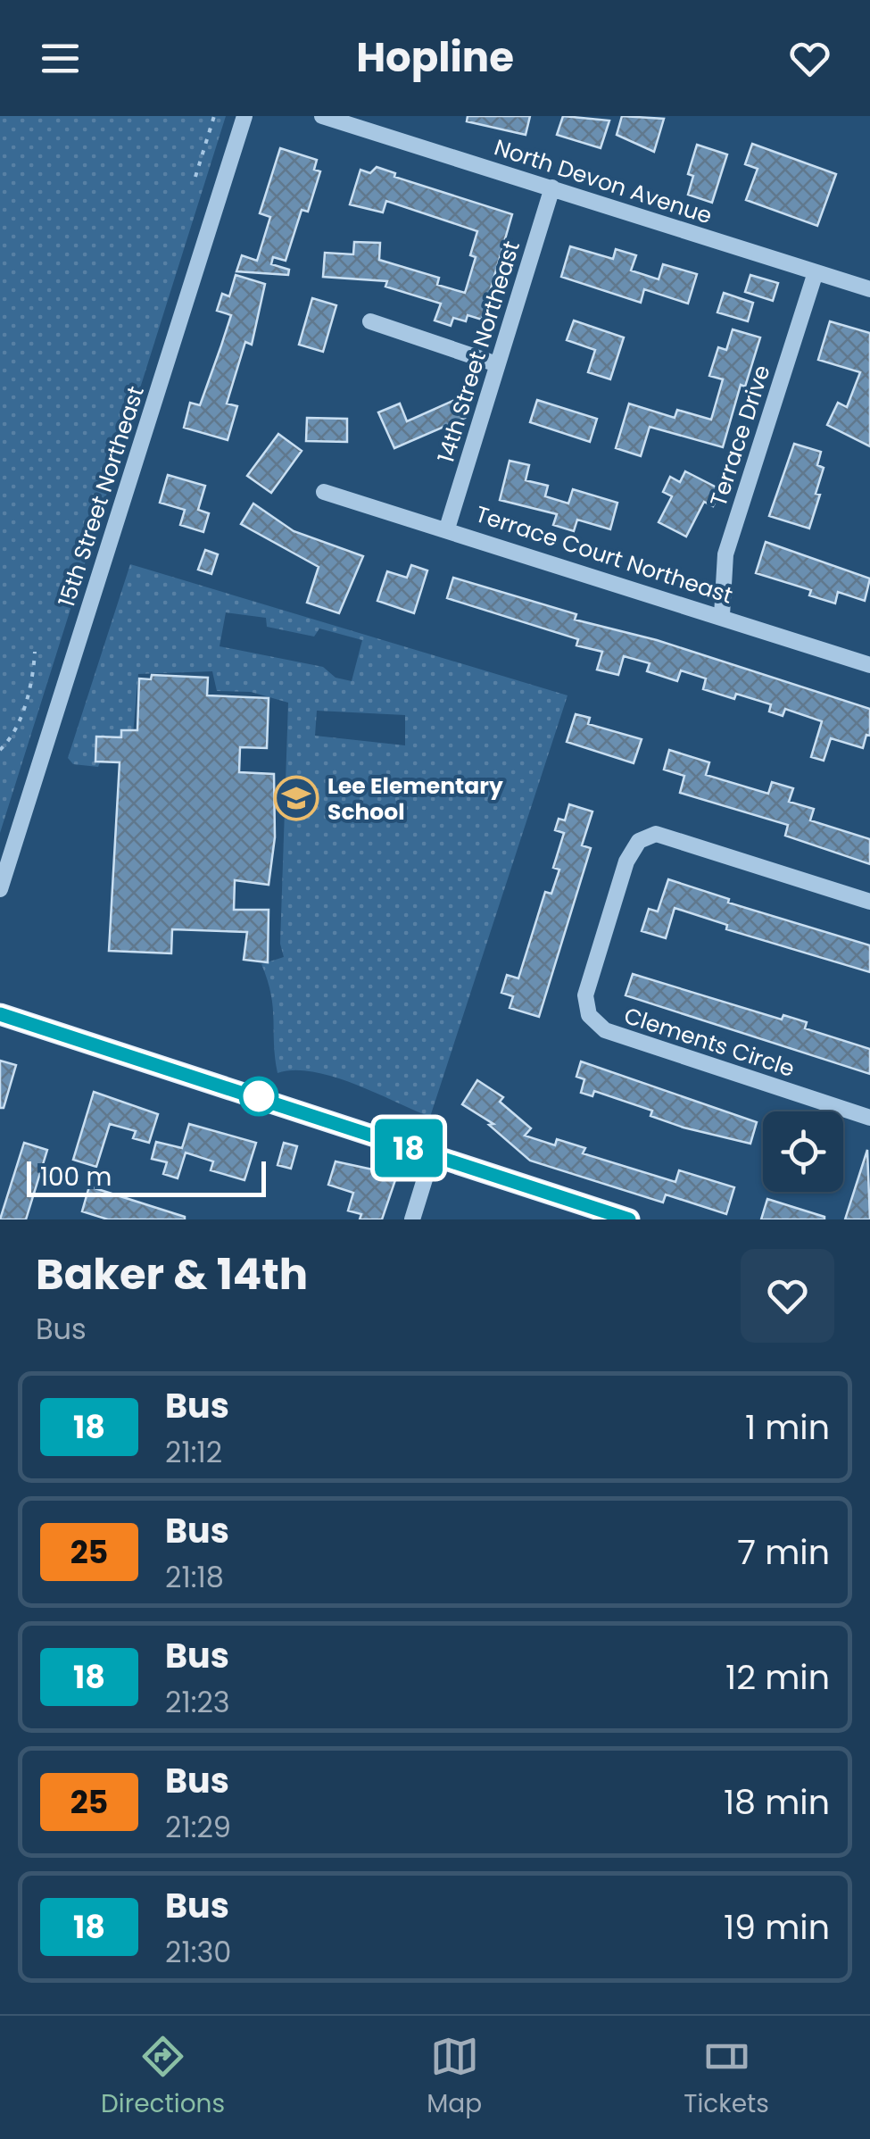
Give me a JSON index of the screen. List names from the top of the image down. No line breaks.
{"streets":{"street":["North Devon Avenue","14th Street Northeast","Terrace Drive","15th Street Northeast","Terrace Court Northeast","Clements Circle"]},"crossings":[["North Devon Avenue","14th Street Northeast"],["North Devon Avenue","Terrace Drive"],["14th Street Northeast","Terrace Court Northeast"],["Terrace Drive","Terrace Court Northeast"]],"places":{"school or university":["Lee Elementary School"]},"lines":["bus line 18"],"scale_bar":"100 m","page":{"header":"Hopline","on_map":"18","scale":"100 m","heading":["Baker & 14th","Bus"],"list":[{"mark":"18","name":"Bus","note":"21:12","value":"1 min"},{"mark":"25","name":"Bus","note":"21:18","value":"7 min"},{"mark":"18","name":"Bus","note":"21:23","value":"12 min"},{"mark":"25","name":"Bus","note":"21:29","value":"18 min"},{"mark":"18","name":"Bus","note":"21:30","value":"19 min"}],"tabs":["Directions","Map","Tickets"]}}
